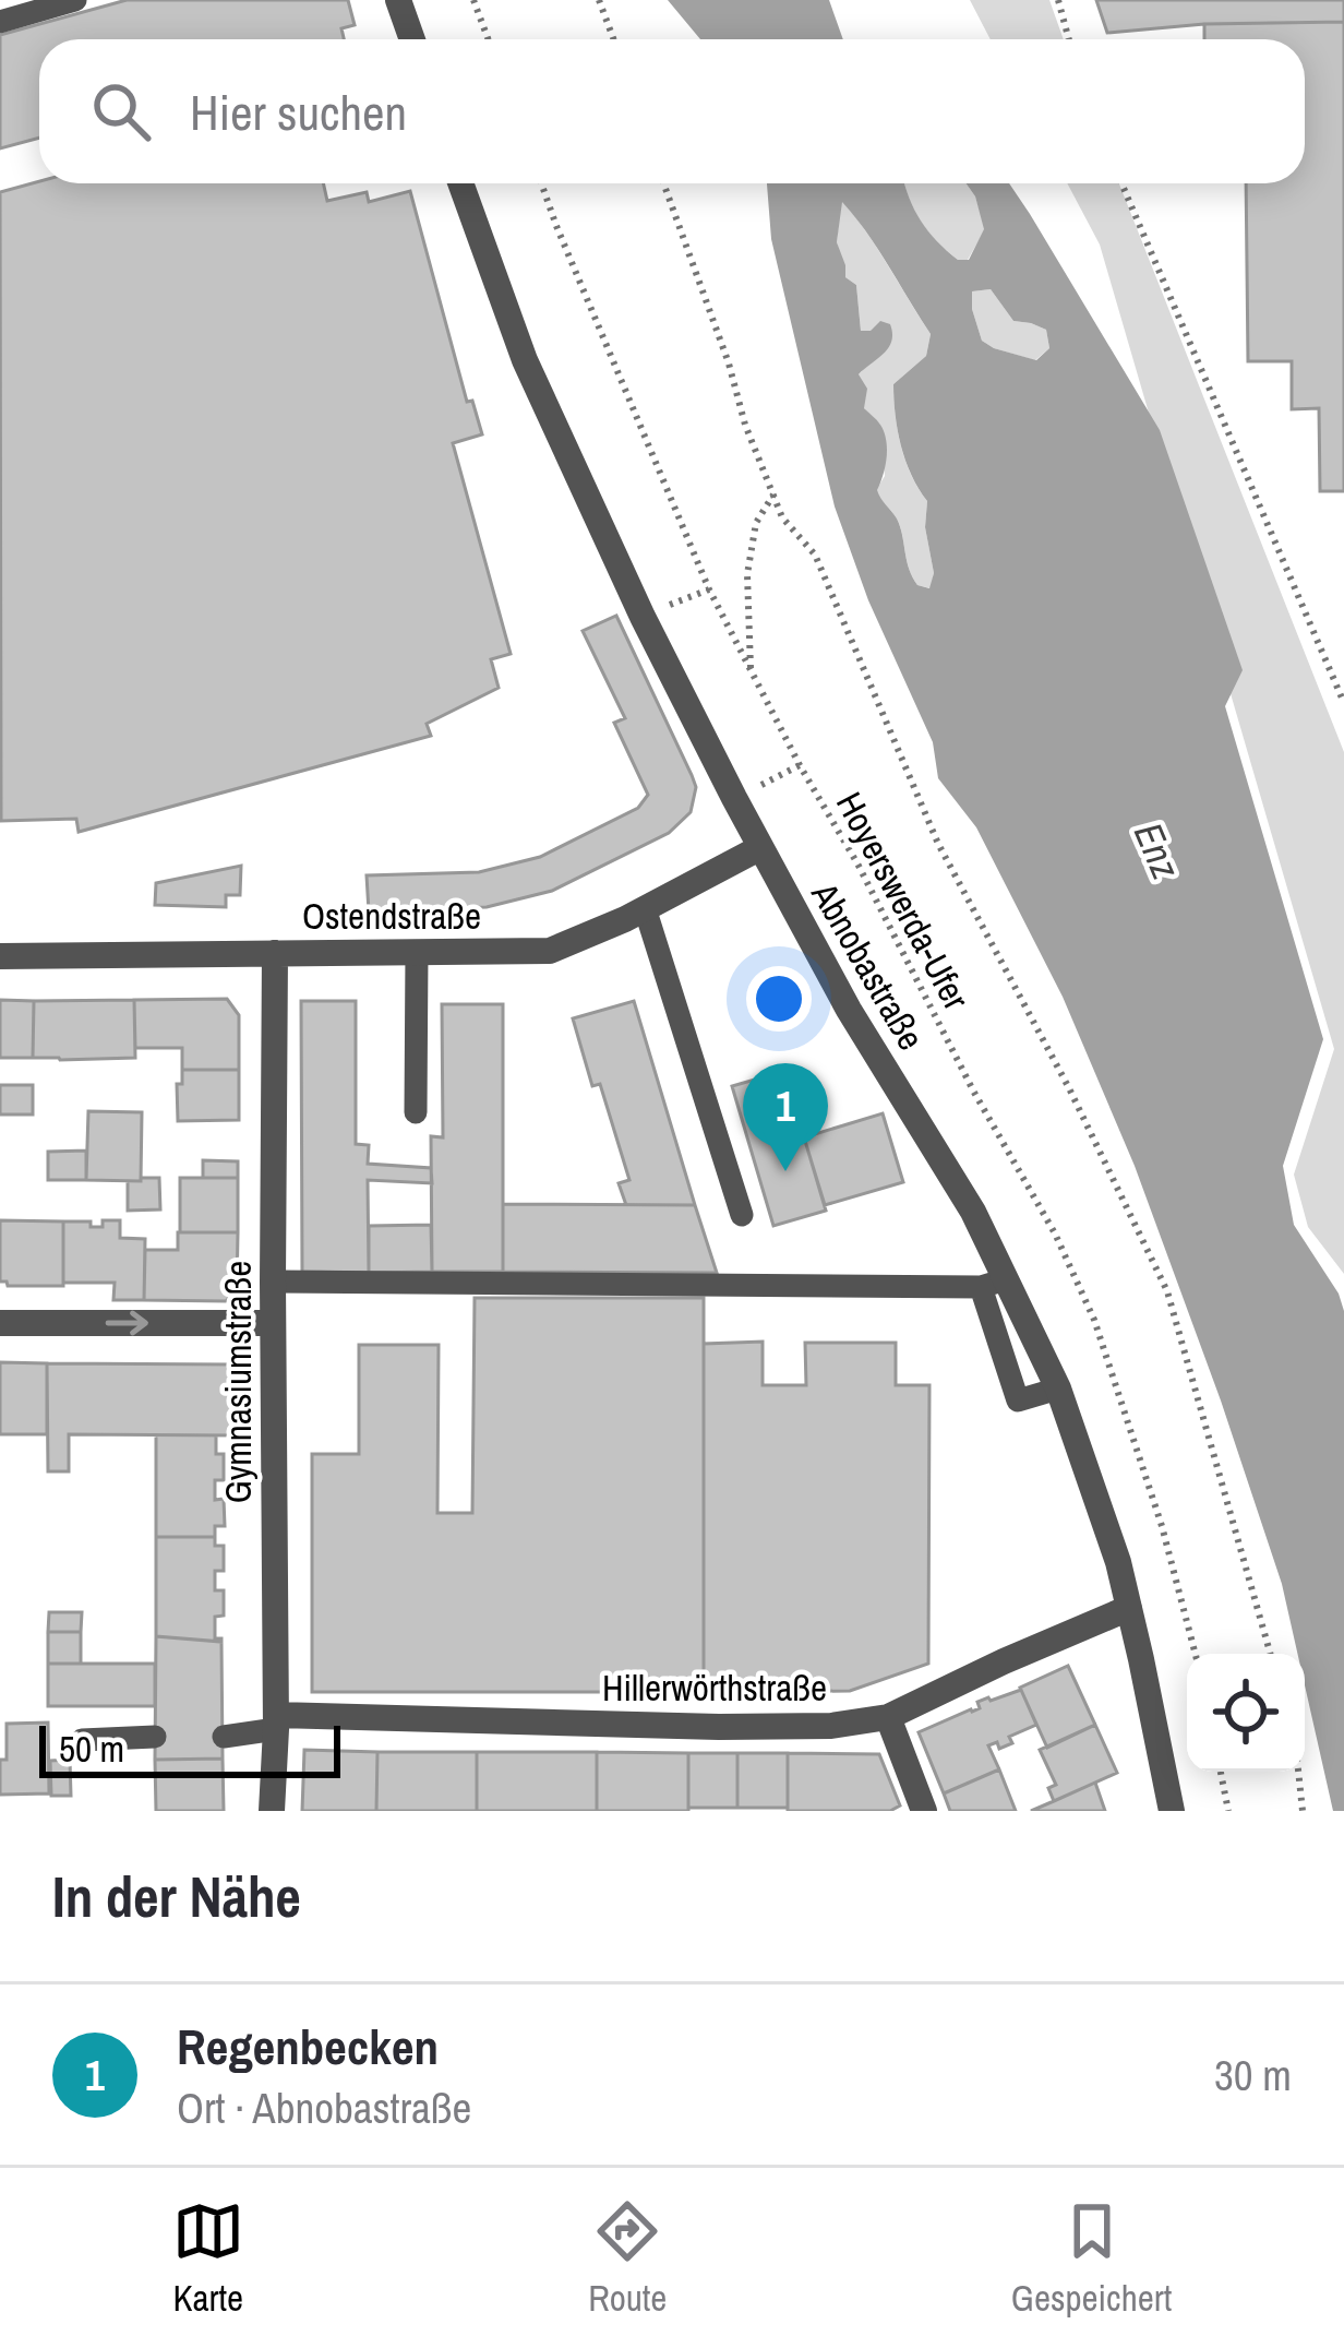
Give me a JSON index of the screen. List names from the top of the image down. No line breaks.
{"streets":{"street":["Ostendstraße","Abnobastraße","Gymnasiumstraße","Hillerwörthstraße"],"path":["Hoyerswerda-Ufer"]},"crossings":[["Ostendstraße","Abnobastraße"],["Ostendstraße","Gymnasiumstraße"],["Abnobastraße","Hillerwörthstraße"],["Gymnasiumstraße","Hillerwörthstraße"]],"water":["Enz"],"scale_bar":"50 m","page":{"search":"Hier suchen","pins":"1","scale":"50 m","heading":"In der Nähe","list":[{"mark":"1","name":"Regenbecken","note":"Ort · Abnobastraße","value":"30 m"}],"nav":["Karte","Route","Gespeichert"]}}
